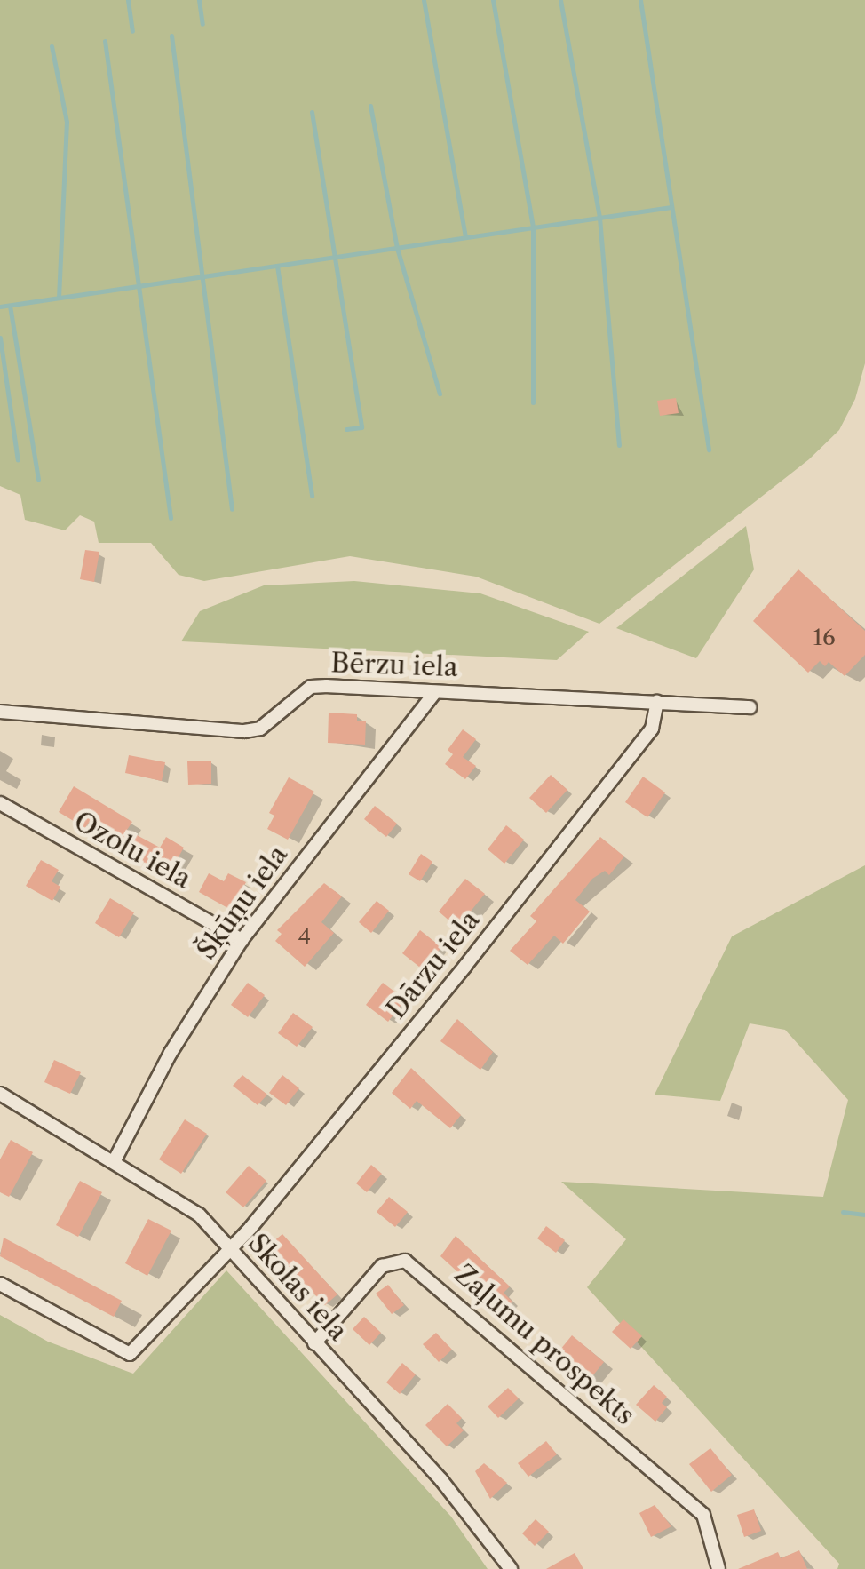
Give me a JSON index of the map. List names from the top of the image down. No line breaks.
{"streets":{"street":["Bērzu iela","Ozolu iela","Šķūņu iela","Dārzu iela","Skolas iela","Zaļumu prospekts"]},"crossings":[["Bērzu iela","Šķūņu iela"],["Bērzu iela","Dārzu iela"],["Ozolu iela","Šķūņu iela"],["Šķūņu iela","Skolas iela"],["Dārzu iela","Skolas iela"],["Skolas iela","Zaļumu prospekts"]],"house_numbers":["16","4"]}
